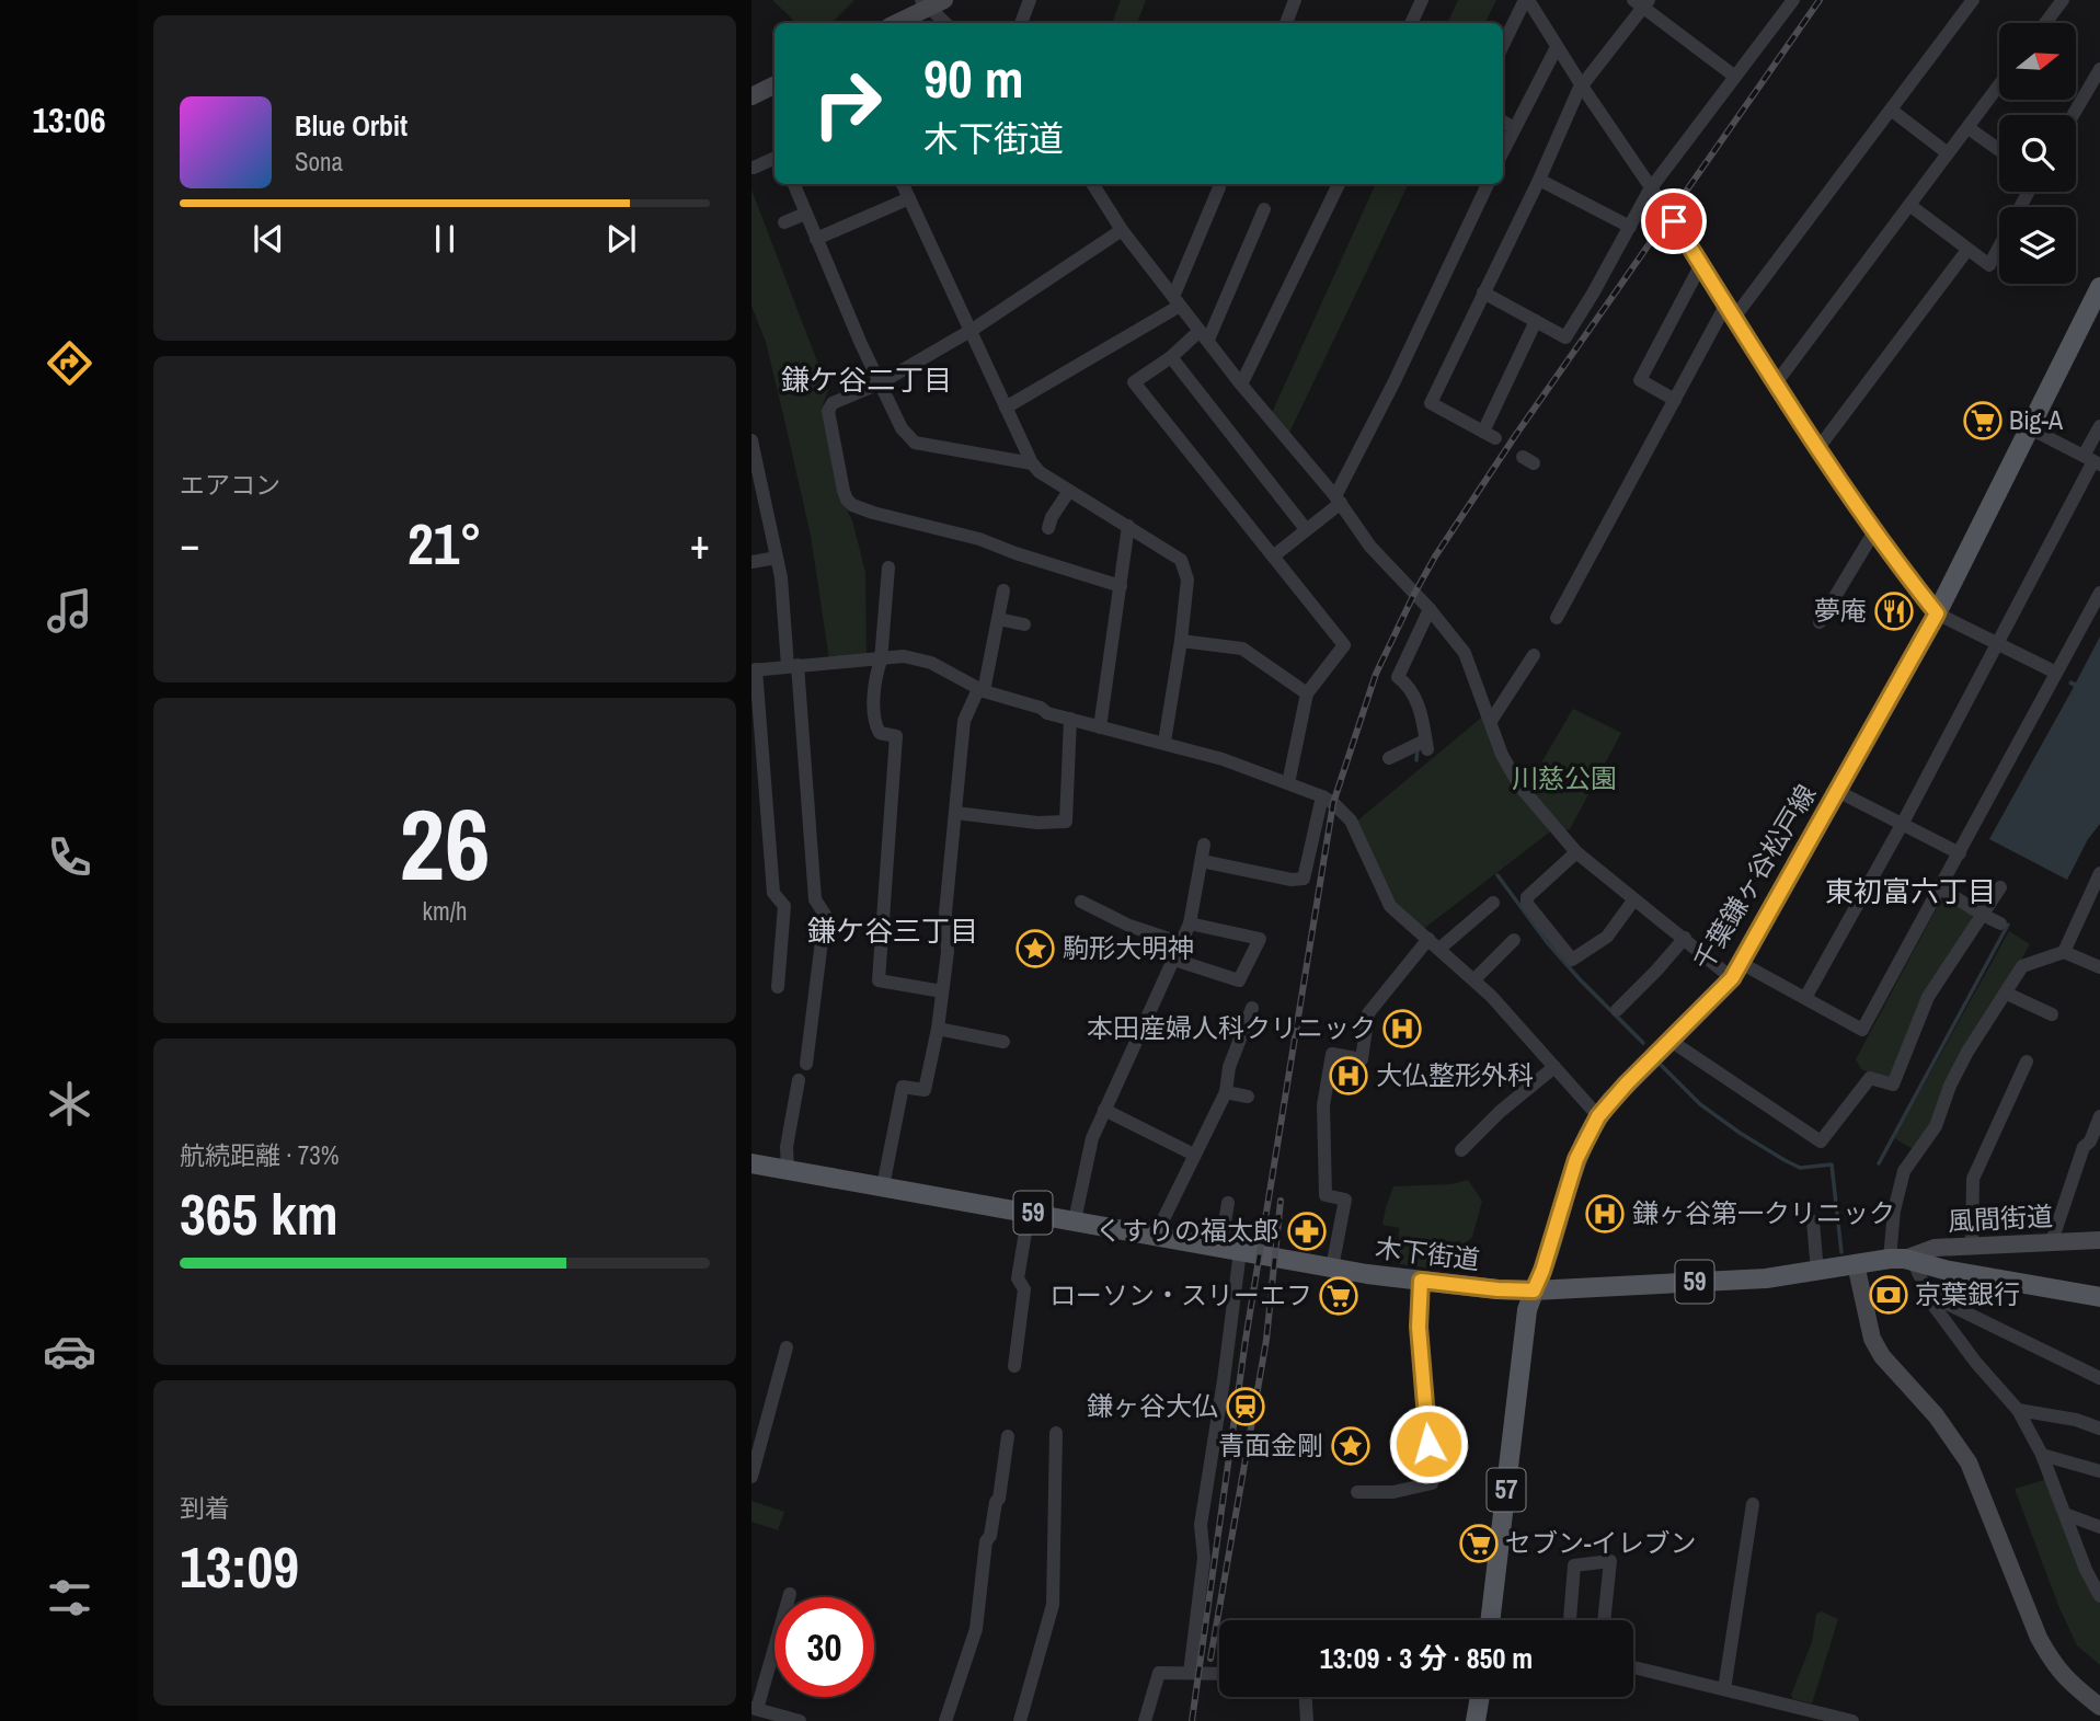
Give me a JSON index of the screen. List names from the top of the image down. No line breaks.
{"streets":{"main road":["千葉鎌ヶ谷松戸線","59","木下街道","57"],"street":["風間街道"]},"crossings":[["千葉鎌ヶ谷松戸線","木下街道"],["風間街道","木下街道"]],"districts":["鎌ケ谷二丁目","東初富六丁目","鎌ケ谷三丁目"],"parks":["川慈公園"],"places":{"supermarket":["Big-A","ローソン・スリーエフ","セブン-イレブン"],"restaurant":["夢庵"],"place":["駒形大明神","青面金剛"],"hospital":["本田産婦人科クリニック","大仏整形外科","鎌ヶ谷第一クリニック"],"pharmacy":["くすりの福太郎"],"bank":["京葉銀行"],"station":["鎌ヶ谷大仏"]},"north":"right","page":{"tabs":"13:06","turn":["90 m","木下街道"],"song":["Blue Orbit","Sona"],"tile":["エアコン",["26","km/h"],["航続距離 · 73%","365 km"],["到着","13:09"]],"heat":["−","21°","+"],"limit":"30","trip":"13:09 · 3 分 · 850 m"}}
